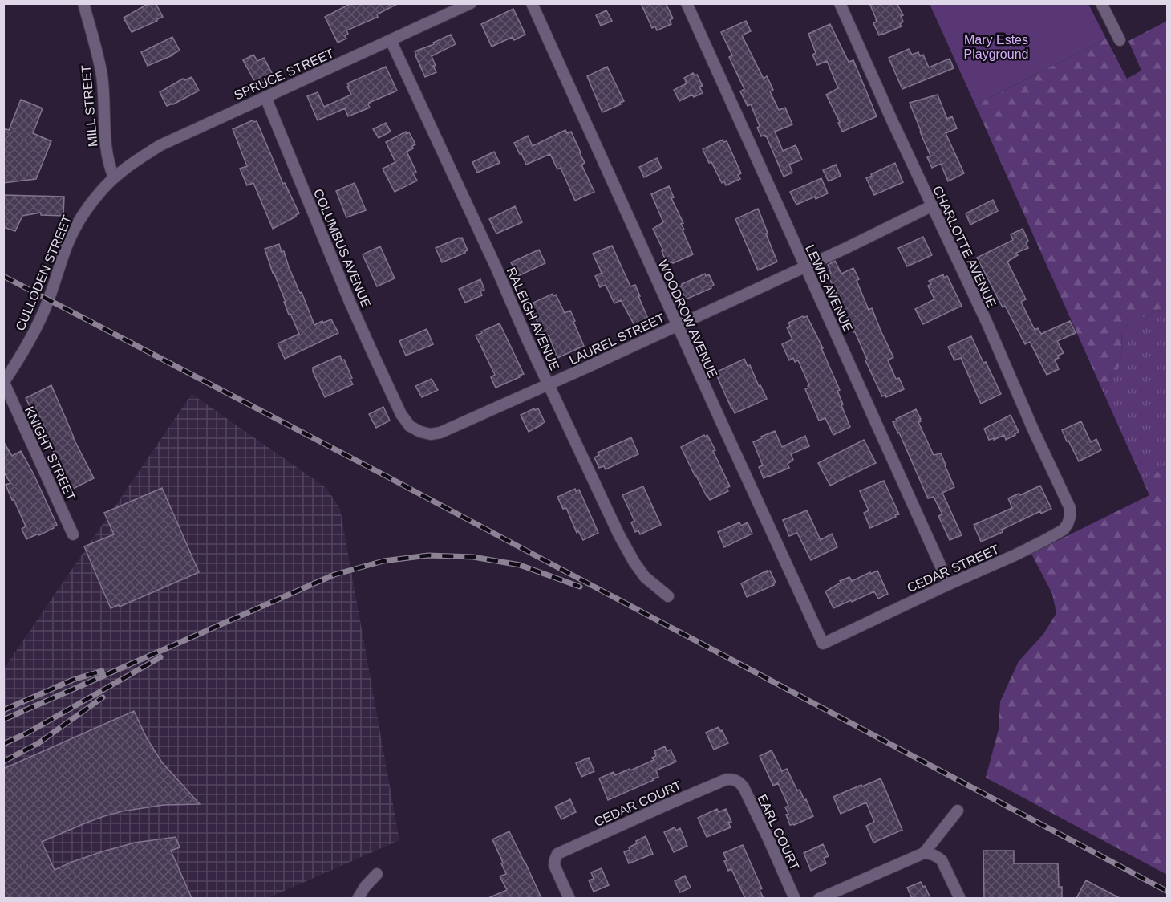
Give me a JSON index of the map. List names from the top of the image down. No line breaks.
{"streets":{"street":["SPRUCE STREET","MILL STREET","CHARLOTTE AVENUE","COLUMBUS AVENUE","CULLODEN STREET","LEWIS AVENUE","RALEIGH AVENUE","WOODROW AVENUE","LAUREL STREET","KNIGHT STREET","CEDAR STREET","CEDAR COURT","EARL COURT"]},"crossings":[["SPRUCE STREET","MILL STREET"],["SPRUCE STREET","COLUMBUS AVENUE"],["SPRUCE STREET","CULLODEN STREET"],["SPRUCE STREET","RALEIGH AVENUE"],["MILL STREET","CULLODEN STREET"],["CHARLOTTE AVENUE","LAUREL STREET"],["CHARLOTTE AVENUE","CEDAR STREET"],["COLUMBUS AVENUE","LAUREL STREET"],["CULLODEN STREET","KNIGHT STREET"],["LEWIS AVENUE","LAUREL STREET"],["LEWIS AVENUE","CEDAR STREET"],["RALEIGH AVENUE","LAUREL STREET"],["WOODROW AVENUE","LAUREL STREET"],["WOODROW AVENUE","CEDAR STREET"],["CEDAR COURT","EARL COURT"]],"parks":["Mary Estes Playground"]}
